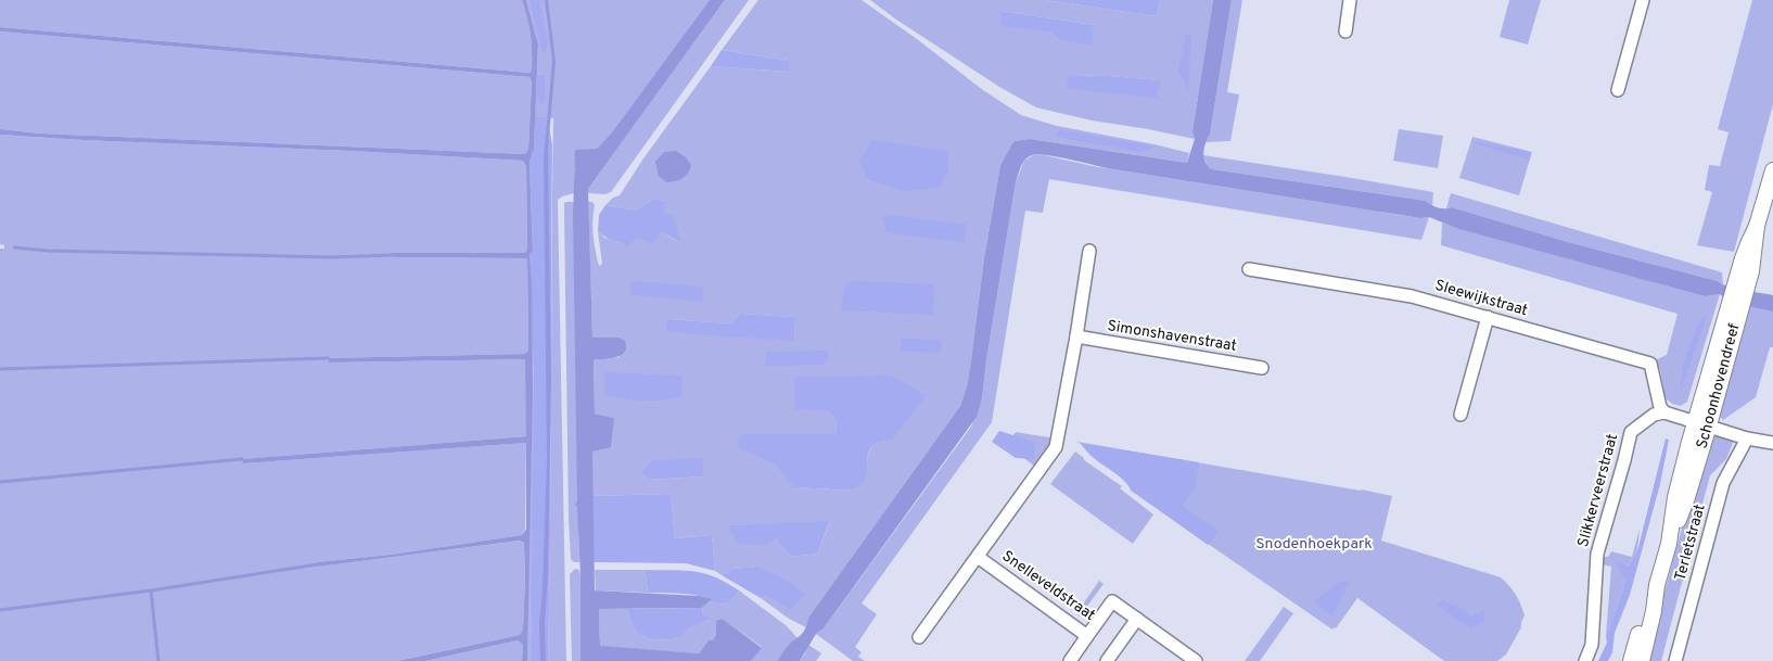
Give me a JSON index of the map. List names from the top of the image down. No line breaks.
{"streets":{"street":["Sleewijkstraat","Simonshavenstraat","Schoonhovendreef","Slikkerveerstraat","Terletstraat","Snelleveldstraat"]},"crossings":[["Sleewijkstraat","Slikkerveerstraat"],["Simonshavenstraat","Snelleveldstraat"]],"parks":["Snodenhoekpark"]}
